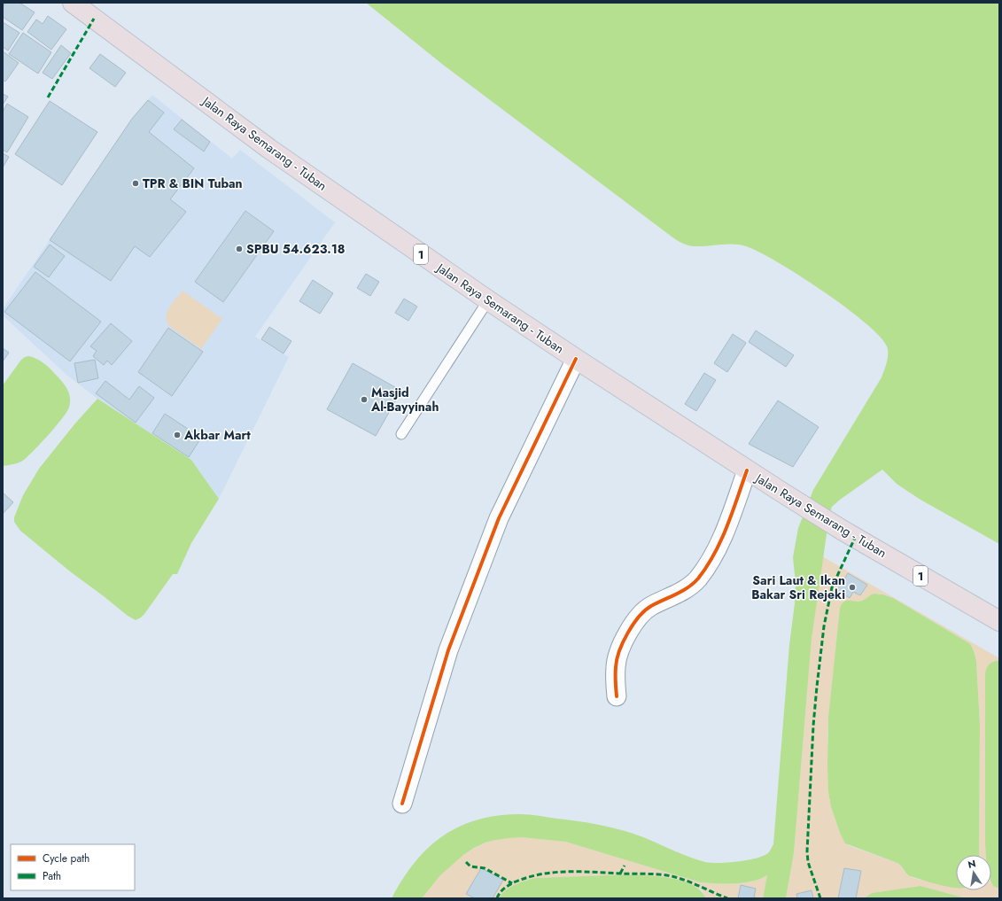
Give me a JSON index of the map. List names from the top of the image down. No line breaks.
{"streets":{"highway":["Jalan Raya Semarang - Tuban","1"]},"places":["TPR & BIN Tuban","SPBU 54.623.18","Masjid Al-Bayyinah","Akbar Mart","Sari Laut & Ikan Bakar Sri Rejeki"],"legend":["Cycle path","Path"],"north":"top"}
